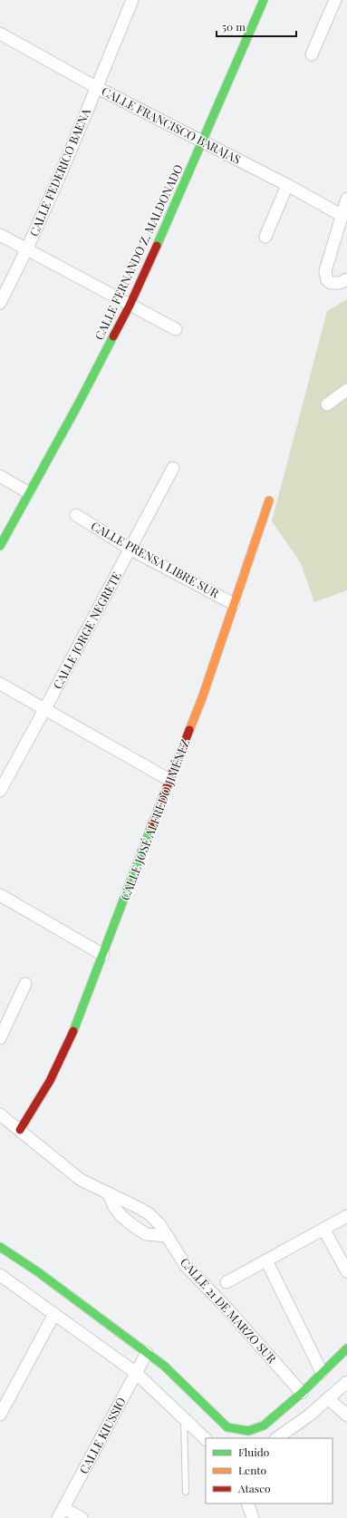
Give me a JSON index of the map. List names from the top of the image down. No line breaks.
{"streets":{"street":["CALLE FRANCISCO BARAJAS","CALLE FEDERICO BAENA","CALLE FERNANDO Z. MALDONADO","CALLE PRENSA LIBRE SUR","CALLE JORGE NEGRETE","CALLE JOSÉ ALFREDO JIMÉNEZ","CALLE 21 DE MARZO SUR","CALLE KIUSSIO"]},"crossings":[["CALLE FRANCISCO BARAJAS","CALLE FEDERICO BAENA"],["CALLE FRANCISCO BARAJAS","CALLE FERNANDO Z. MALDONADO"],["CALLE PRENSA LIBRE SUR","CALLE JORGE NEGRETE"],["CALLE PRENSA LIBRE SUR","CALLE JOSÉ ALFREDO JIMÉNEZ"],["CALLE JOSÉ ALFREDO JIMÉNEZ","CALLE 21 DE MARZO SUR"]],"legend":["Fluido","Lento","Atasco"],"scale_bar":"50 m"}
